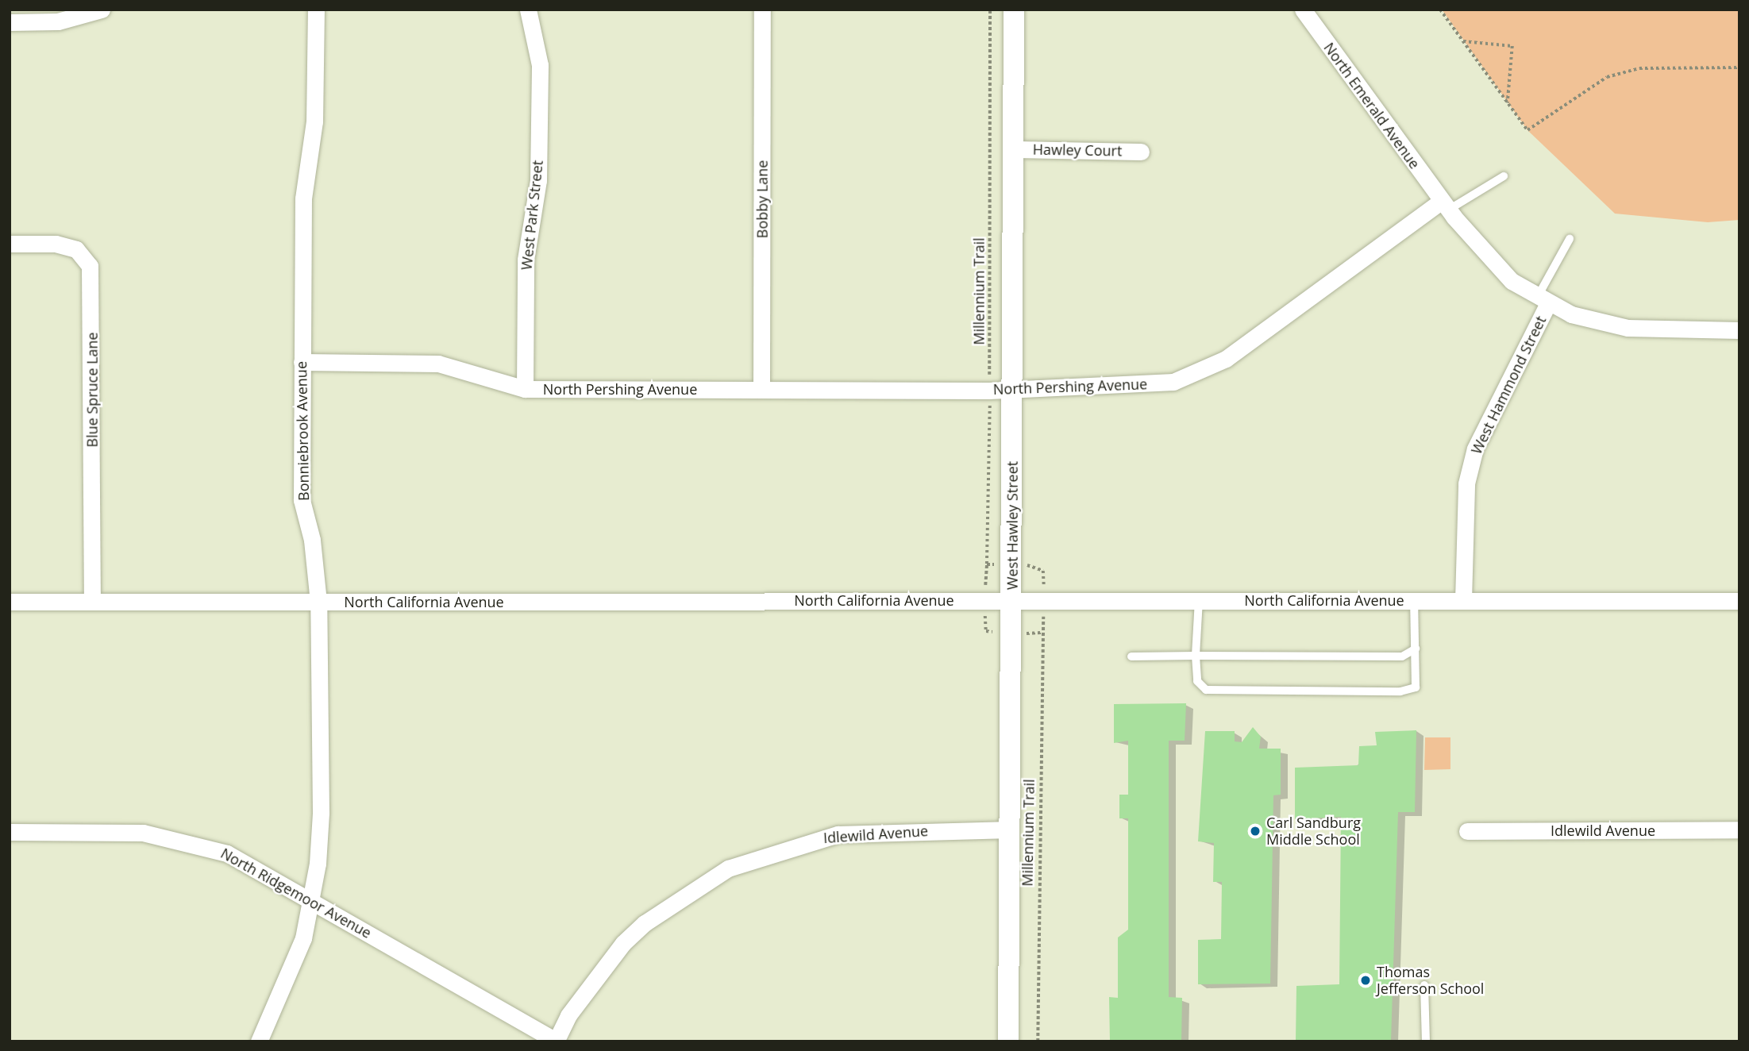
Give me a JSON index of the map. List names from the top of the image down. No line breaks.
{"streets":{"street":["North Emerald Avenue","Hawley Court","Bobby Lane","West Park Street","West Hammond Street","North Pershing Avenue","Blue Spruce Lane","Bonniebrook Avenue","West Hawley Street","North California Avenue","Idlewild Avenue","North Ridgemoor Avenue"],"path":["Millennium Trail"]},"crossings":[["North Emerald Avenue","North Pershing Avenue"],["Hawley Court","West Hawley Street"],["Bobby Lane","North Pershing Avenue"],["West Park Street","North Pershing Avenue"],["Millennium Trail","North Pershing Avenue"],["West Hammond Street","North California Avenue"],["North Pershing Avenue","Bonniebrook Avenue"],["North Pershing Avenue","West Hawley Street"],["Blue Spruce Lane","North California Avenue"],["Bonniebrook Avenue","North California Avenue"],["Bonniebrook Avenue","North Ridgemoor Avenue"],["West Hawley Street","North California Avenue"],["West Hawley Street","Idlewild Avenue"],["Idlewild Avenue","North Ridgemoor Avenue"]],"places":["Carl Sandburg Middle School","Thomas Jefferson School"]}
